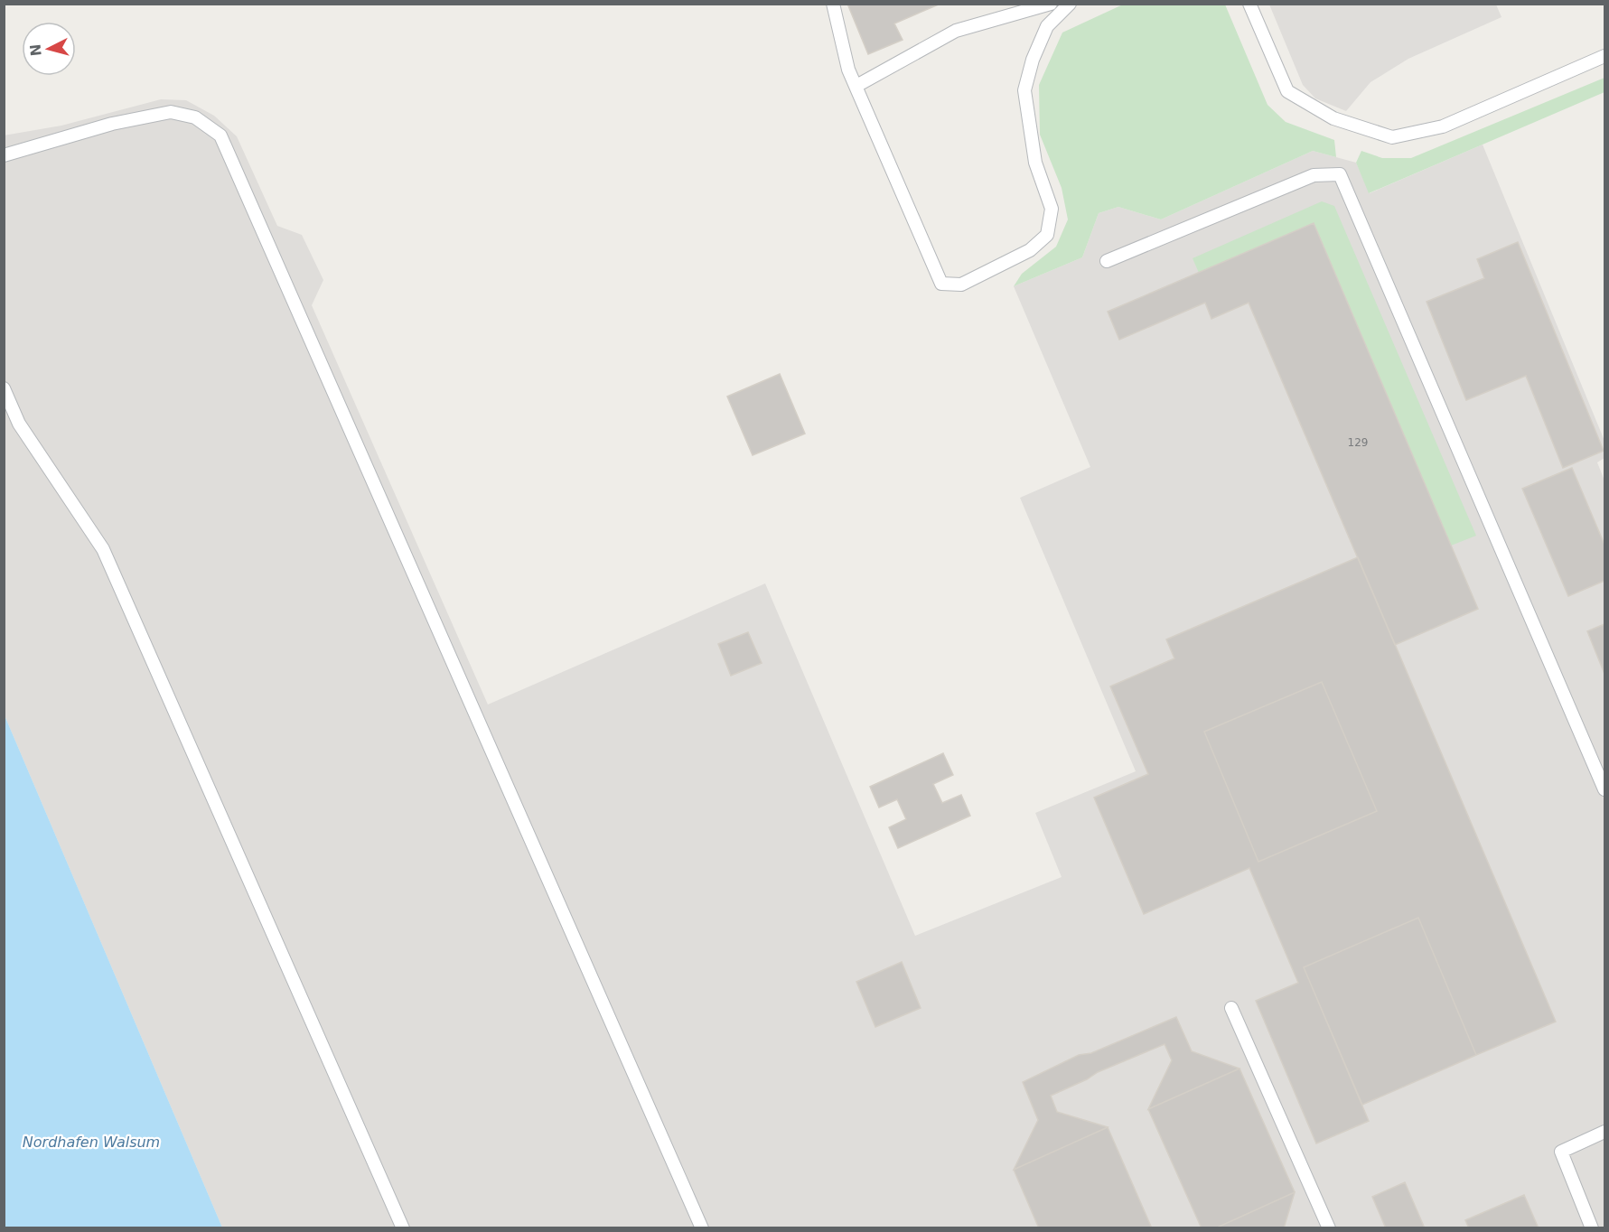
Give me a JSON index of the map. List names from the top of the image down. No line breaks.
{"water":["Nordhafen Walsum"],"house_numbers":["129"],"north":"left"}
